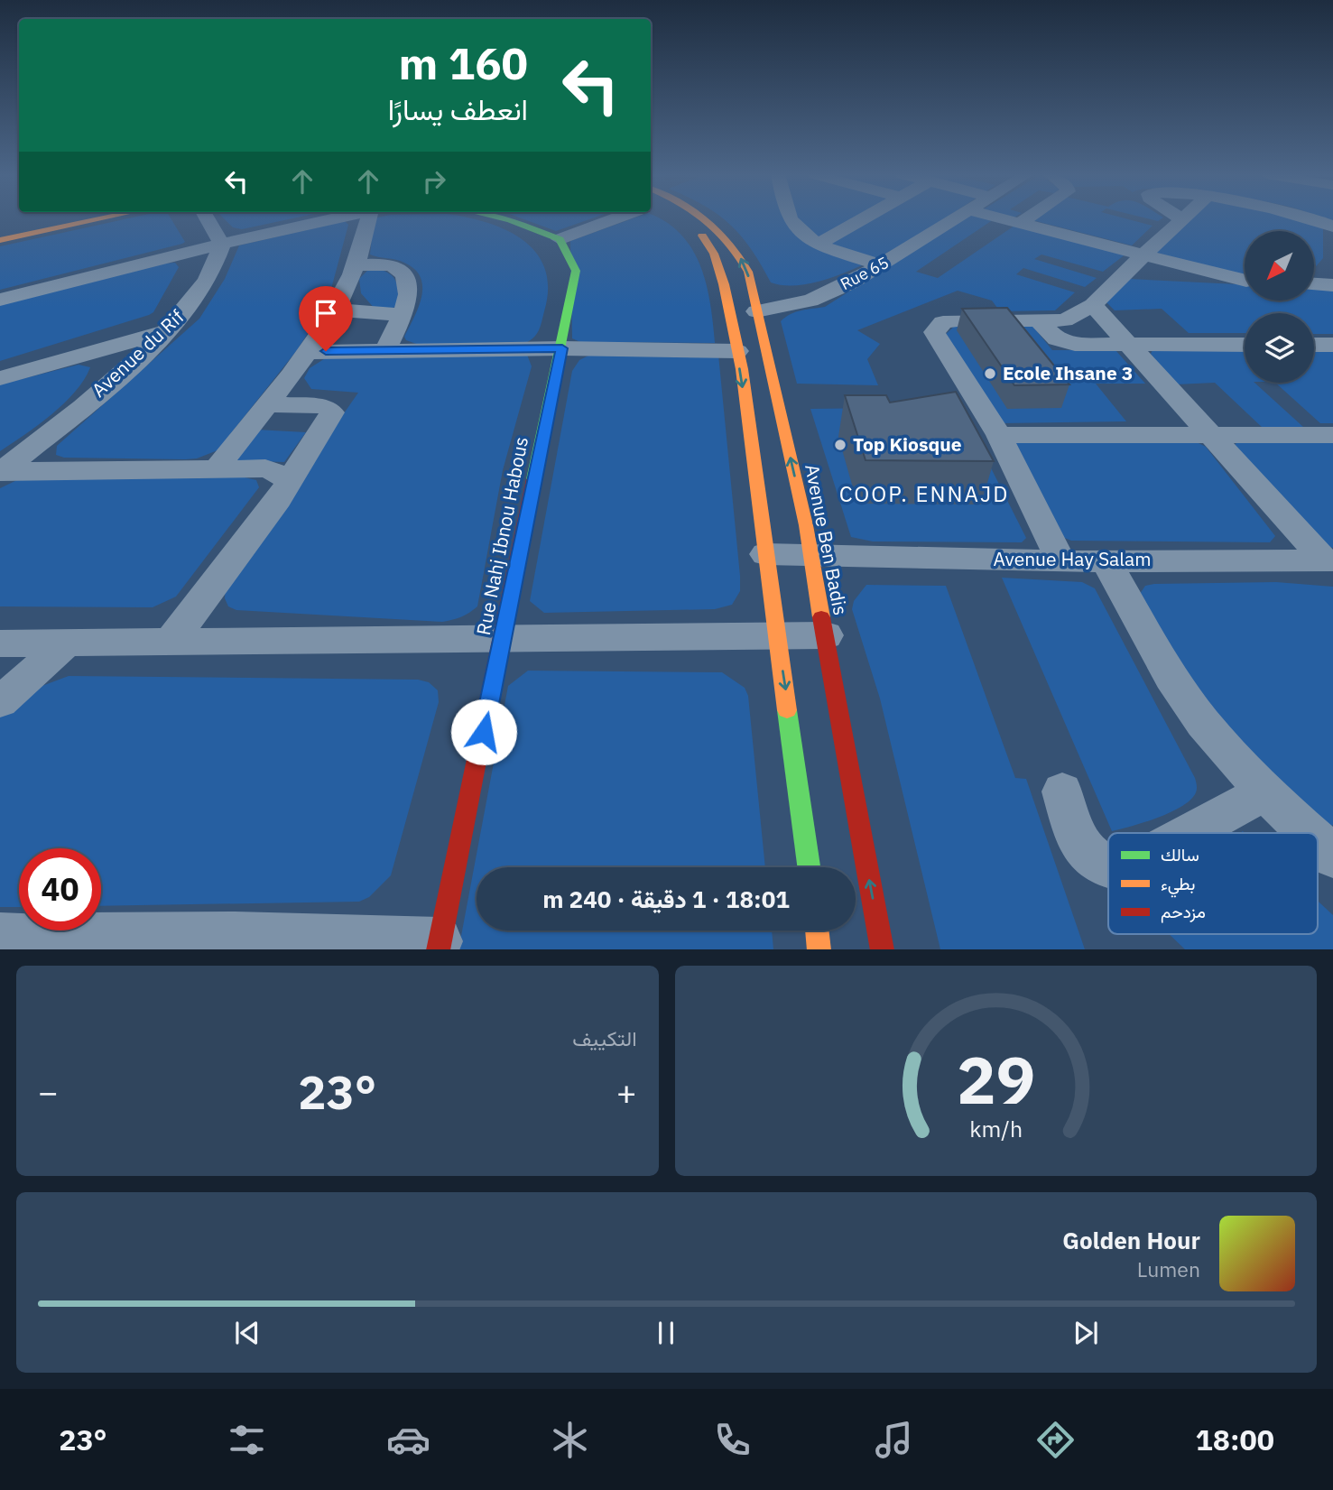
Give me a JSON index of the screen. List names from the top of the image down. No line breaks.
{"streets":{"main road":["Rue Nahj Ibnou Habous","Avenue Ben Badis"],"street":["Rue 65","Avenue du Rif","Avenue Hay Salam"]},"crossings":[["Rue 65","Avenue Ben Badis"],["Avenue Ben Badis","Avenue Hay Salam"]],"districts":["COOP. ENNAJD"],"places":["Ecole Ihsane 3","Top Kiosque"],"legend":["سالك","بطيء","مزدحم"],"north":"bottom left","page":{"turn":["160 m","انعطف يسارًا"],"limit":"40","trip":"18:01 · 1 دقيقة · 240 m","tile":"التكييف","heat":["−","23°","+"],"song":["Golden Hour","Lumen"],"tabs":["18:00","23°"],"gauge":["29","km/h"]}}
